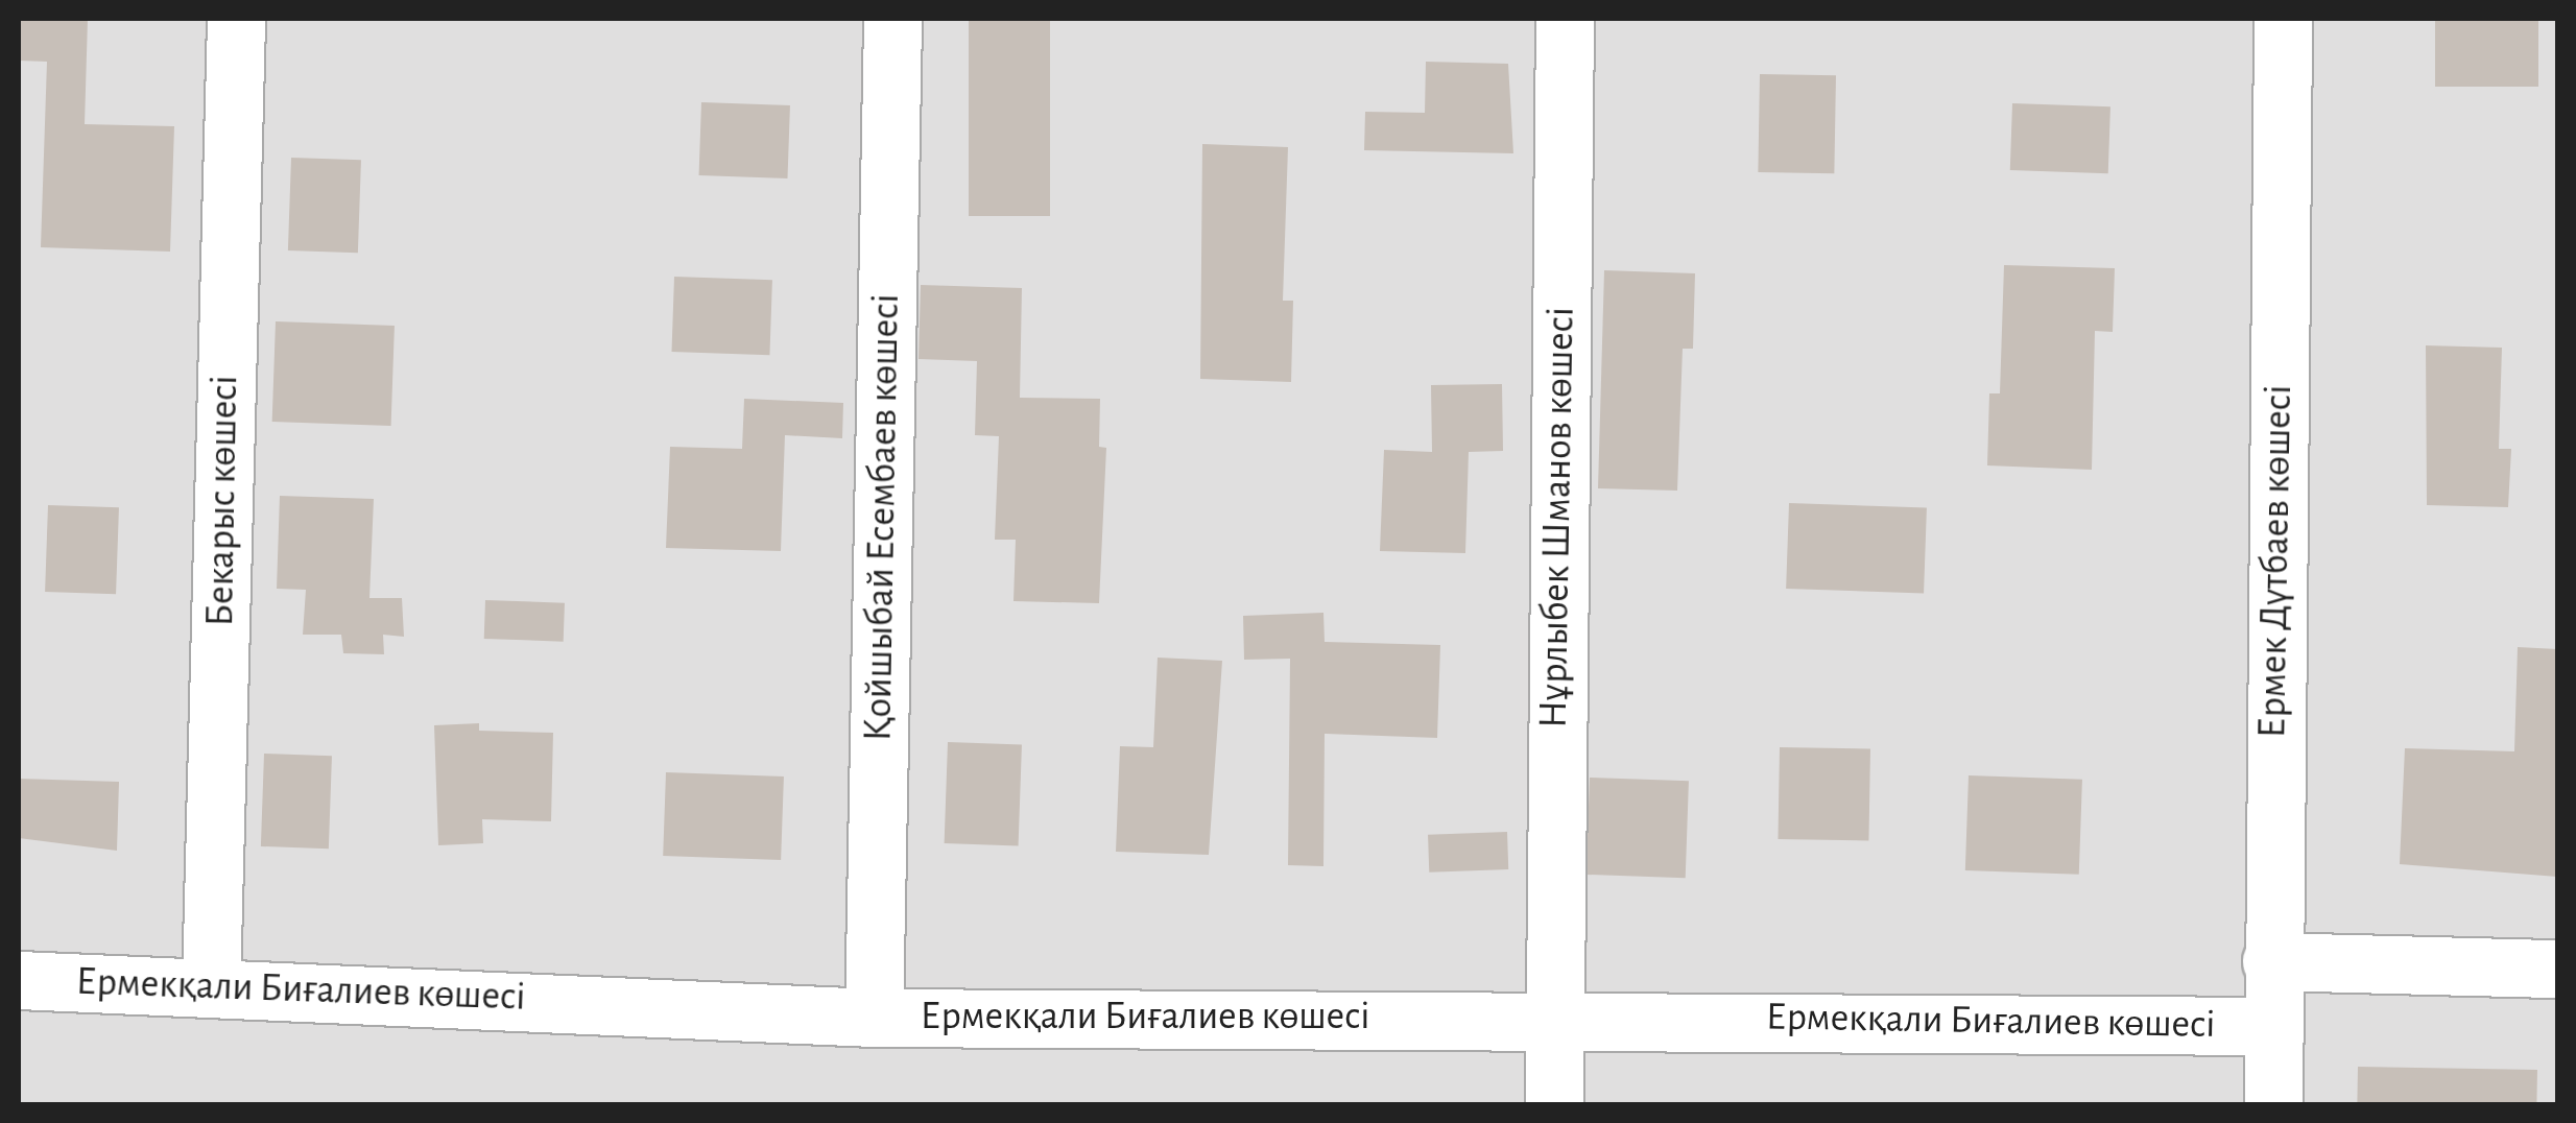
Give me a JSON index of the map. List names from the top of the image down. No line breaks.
{"streets":{"street":["Бекарыс көшесі","Қойшыбай Есембаев көшесі","Нұрлыбек Шманов көшесі","Ермек Дүтбаев көшесi","Ермекқали Биғалиев көшесі"]},"crossings":[["Бекарыс көшесі","Ермекқали Биғалиев көшесі"],["Қойшыбай Есембаев көшесі","Ермекқали Биғалиев көшесі"],["Нұрлыбек Шманов көшесі","Ермекқали Биғалиев көшесі"],["Ермек Дүтбаев көшесi","Ермекқали Биғалиев көшесі"]]}
